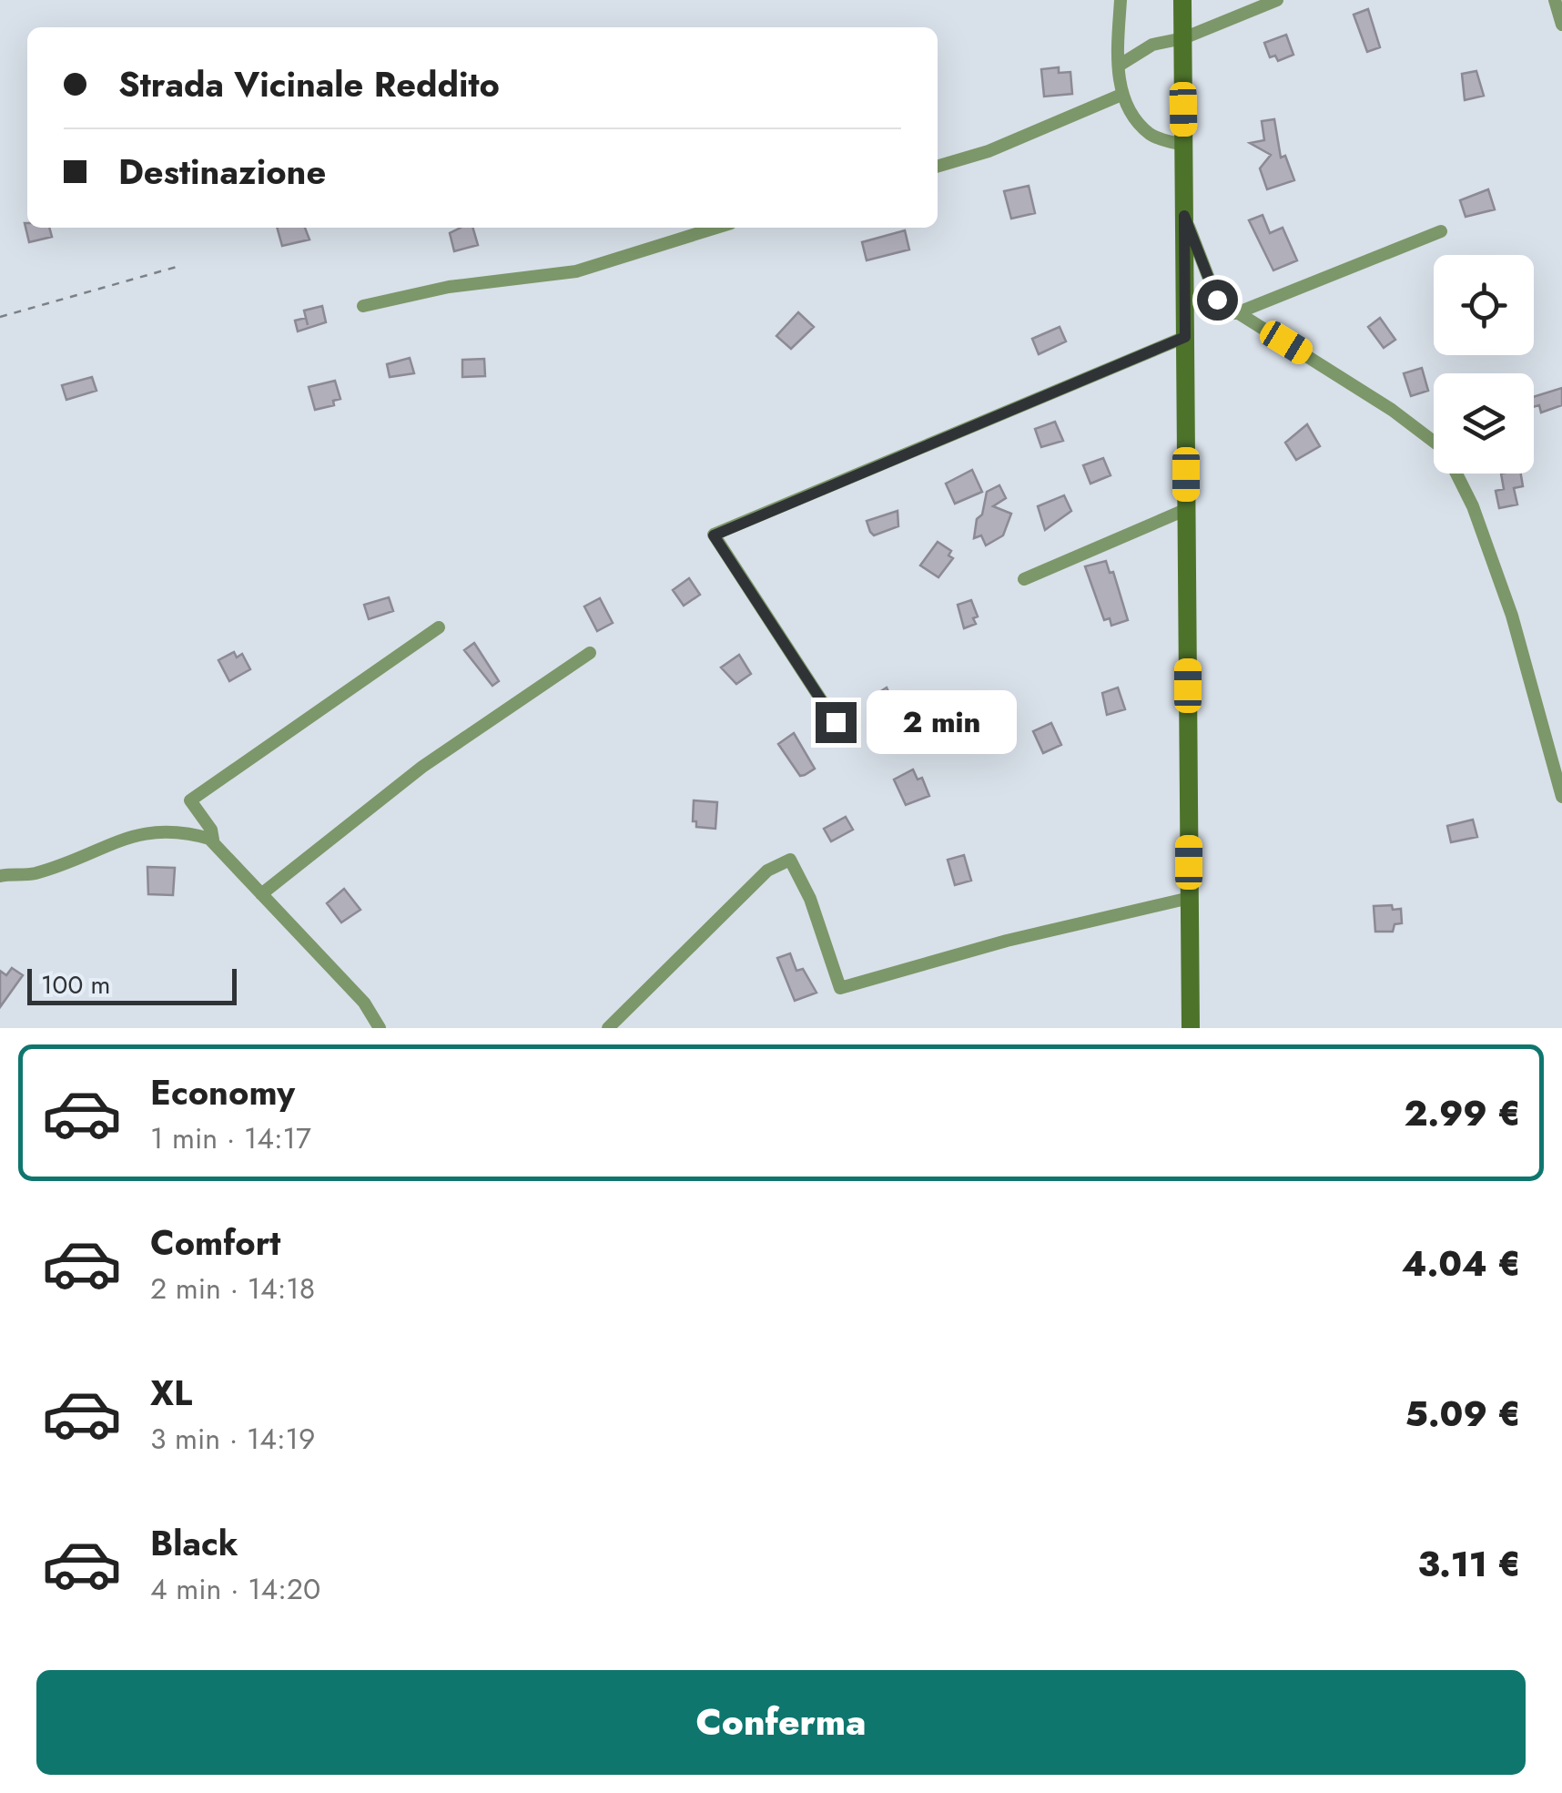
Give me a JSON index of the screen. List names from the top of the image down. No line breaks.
{"scale_bar":"100 m","page":{"banner":["Strada Vicinale Reddito","Destinazione"],"bubble":"2 min","scale":"100 m","list":[{"name":"Economy","note":"1 min · 14:17","value":"2.99 €"},{"name":"Comfort","note":"2 min · 14:18","value":"4.04 €"},{"name":"XL","note":"3 min · 14:19","value":"5.09 €"},{"name":"Black","note":"4 min · 14:20","value":"3.11 €"}],"buttons":"Conferma"}}
